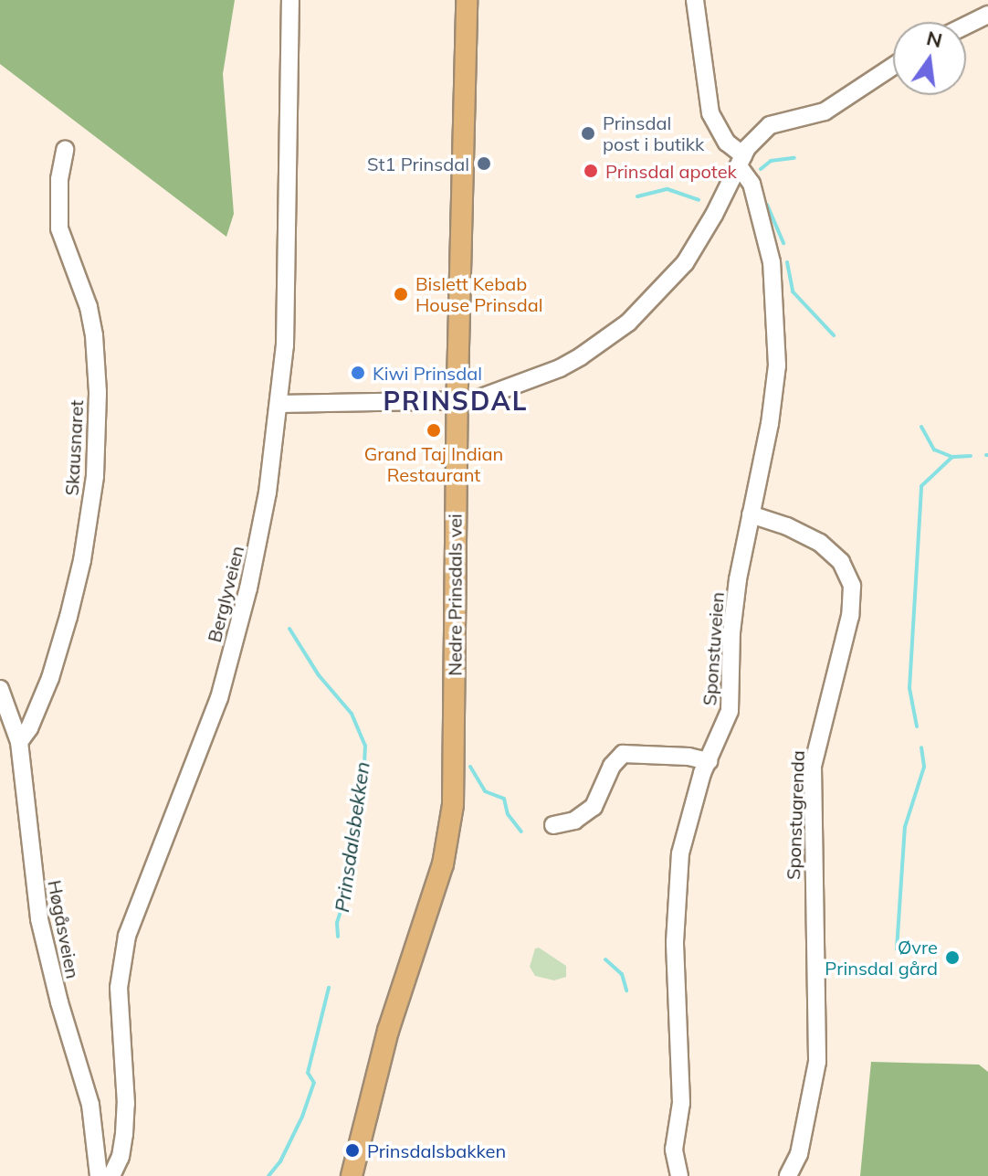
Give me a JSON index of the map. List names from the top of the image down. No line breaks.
{"streets":{"main road":["Nedre Prinsdals vei"],"street":["Skausnaret","Berglyveien","Sponstuveien","Sponstugrenda","Høgåsveien"]},"crossings":[["Skausnaret","Høgåsveien"],["Sponstuveien","Sponstugrenda"]],"districts":["PRINSDAL"],"water":["Prinsdalsbekken"],"places":["Prinsdal post i butikk","St1 Prinsdal","Prinsdal apotek","Bislett Kebab House Prinsdal","Kiwi Prinsdal","Grand Taj Indian Restaurant","Øvre Prinsdal gård","Prinsdalsbakken"],"north":"top"}
